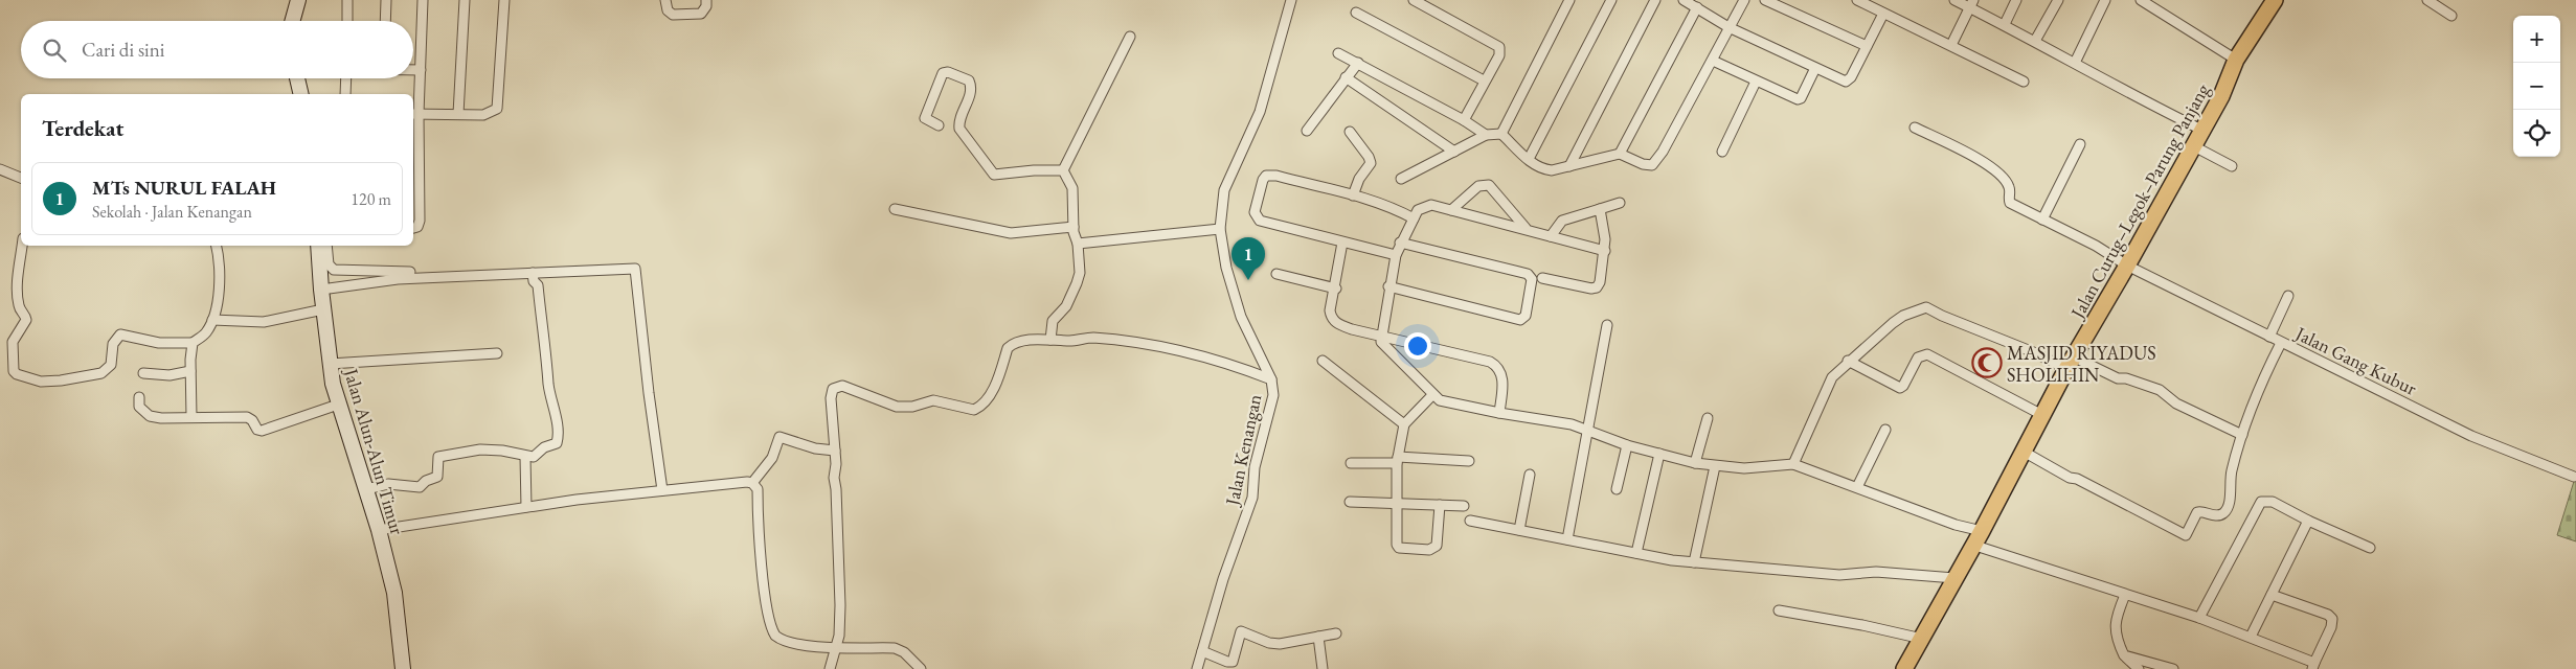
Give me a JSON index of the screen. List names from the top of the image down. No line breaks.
{"streets":{"main road":["Jalan Curug–Legok–Parung Panjang"],"street":["Jalan Gang Kubur","Jalan Kenangan","Jalan Alun-Alun Timur"]},"crossings":[["Jalan Curug–Legok–Parung Panjang","Jalan Gang Kubur"]],"places":{"mosque":["MASJID RIYADUS SHOLIHIN"]},"page":{"map_buttons":["+","−"],"search":"Cari di sini","heading":"Terdekat","list":[{"mark":"1","name":"MTs NURUL FALAH","note":"Sekolah · Jalan Kenangan","value":"120 m"}],"pins":"1"}}
